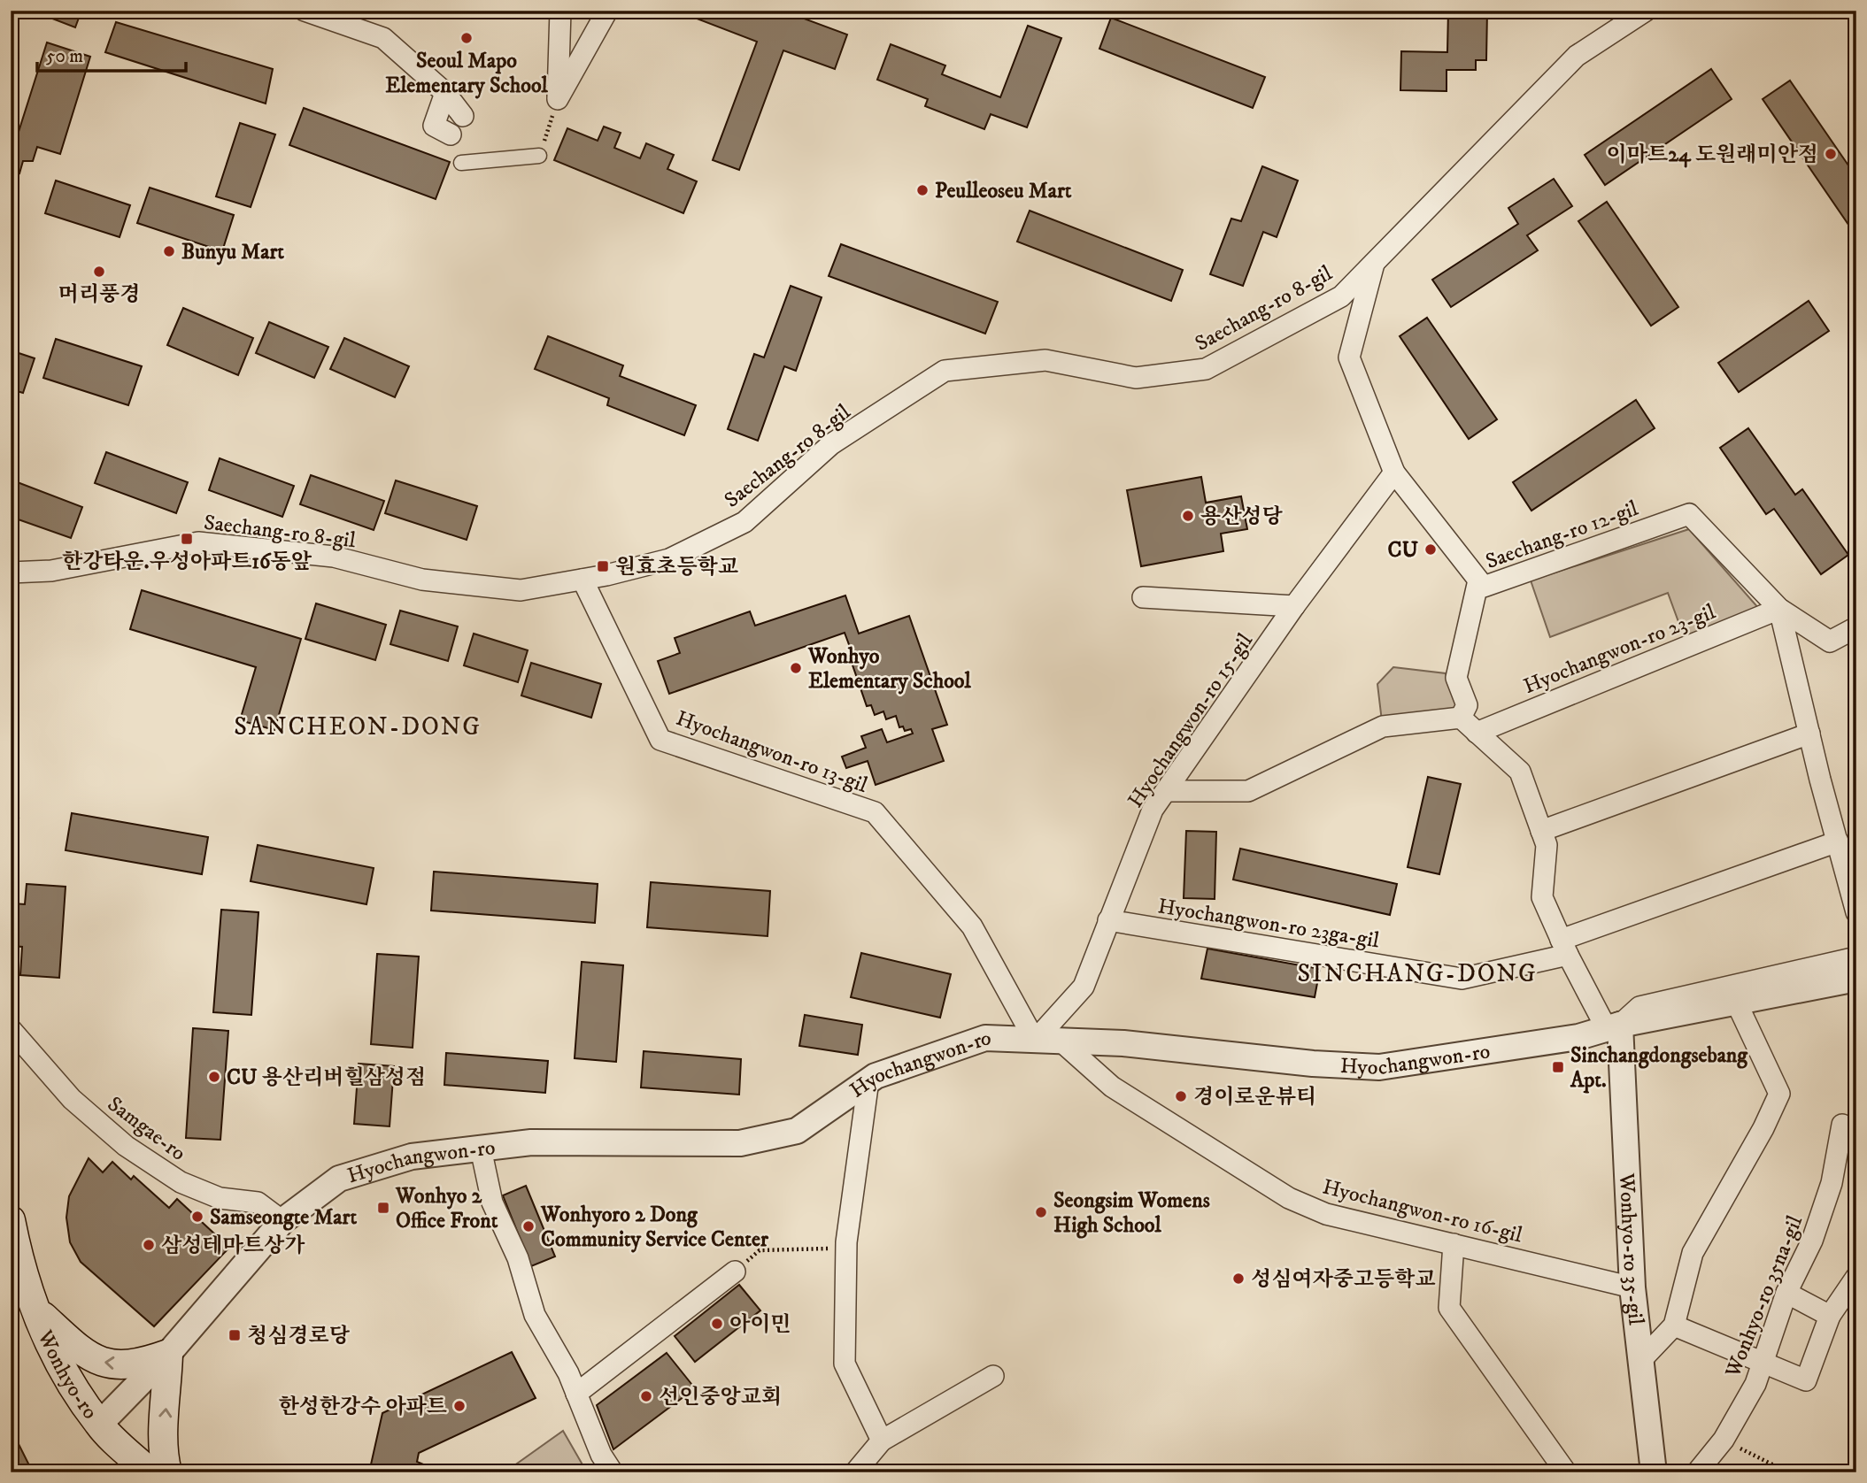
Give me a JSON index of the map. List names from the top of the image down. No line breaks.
{"streets":{"main road":["Wonhyo-ro"],"street":["Saechang-ro 8-gil","Saechang-ro 12-gil","Hyochangwon-ro 23-gil","Hyochangwon-ro 15-gil","Hyochangwon-ro 13-gil","Hyochangwon-ro 23ga-gil","Hyochangwon-ro","Samgae-ro","Hyochangwon-ro 16-gil","Wonhyo-ro 35-gil","Wonhyo-ro 35na-gil"]},"crossings":[["Saechang-ro 8-gil","Saechang-ro 12-gil"],["Saechang-ro 8-gil","Hyochangwon-ro 13-gil"],["Saechang-ro 12-gil","Hyochangwon-ro 23-gil"],["Saechang-ro 12-gil","Hyochangwon-ro 15-gil"],["Hyochangwon-ro 15-gil","Hyochangwon-ro 13-gil"],["Hyochangwon-ro 15-gil","Hyochangwon-ro 23ga-gil"],["Hyochangwon-ro 15-gil","Hyochangwon-ro"],["Hyochangwon-ro 13-gil","Hyochangwon-ro"],["Hyochangwon-ro","Samgae-ro"],["Hyochangwon-ro","Hyochangwon-ro 16-gil"],["Hyochangwon-ro","Wonhyo-ro 35-gil"],["Hyochangwon-ro","Wonhyo-ro"],["Hyochangwon-ro 16-gil","Wonhyo-ro 35-gil"]],"districts":["SANCHEON-DONG","SINCHANG-DONG"],"places":{"other":["Seoul Mapo Elementary School","이마트24 도원래미안점","Peulleoseu Mart","Bunyu Mart","머리풍경","용산성당","CU","Wonhyo Elementary School","CU 용산리버힐삼성점","경이로운뷰티","Seongsim Womens High School","Samseongte Mart","Wonhyoro 2 Dong Community Service Center","삼성테마트상가","성심여자중고등학교","아이민","선인중앙교회","한성한강수 아파트"],"transit":["한강타운.우성아파트16동앞","원효초등학교","Sinchangdongsebang Apt.","Wonhyo 2 Office Front","청심경로당"]},"scale_bar":"50 m"}
